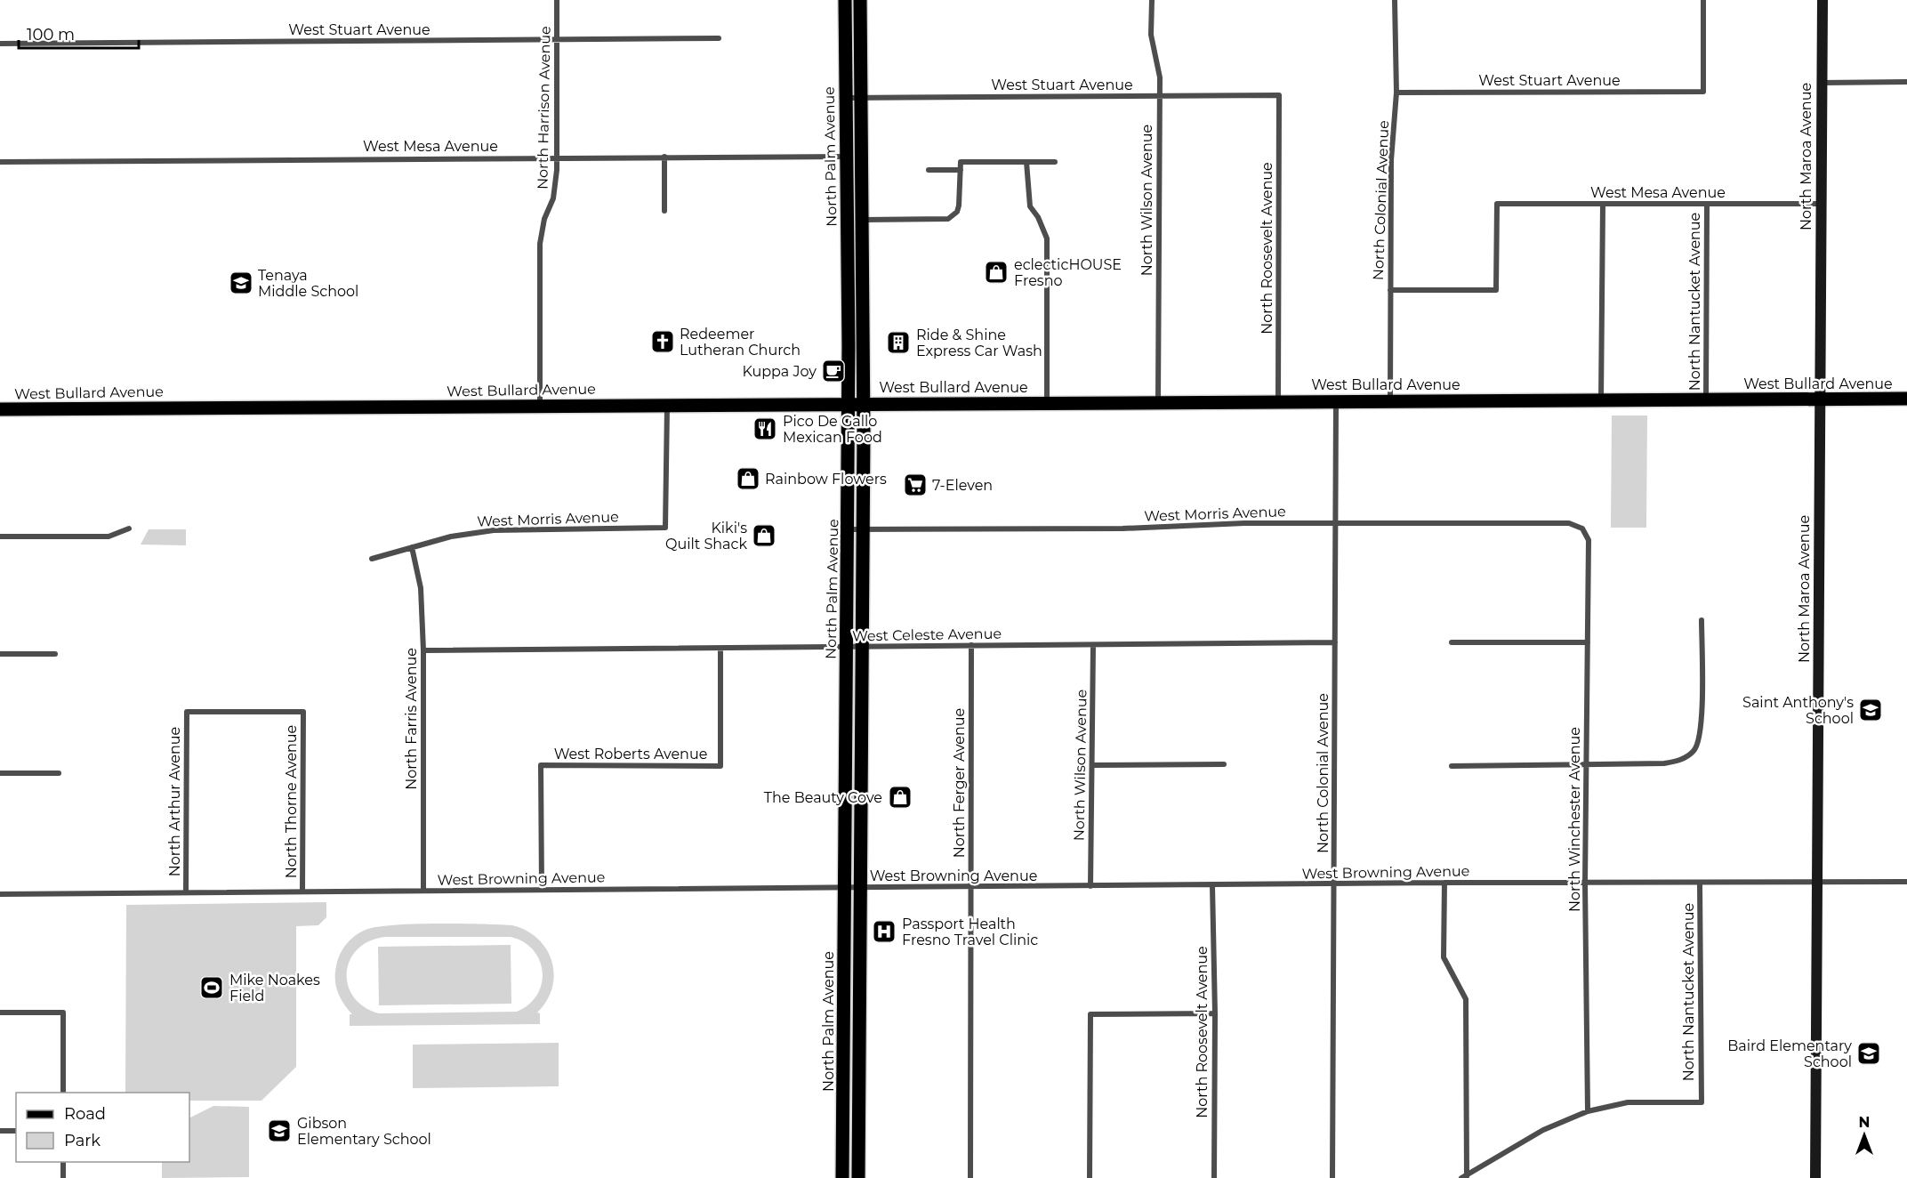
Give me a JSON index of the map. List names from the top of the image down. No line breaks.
{"streets":{"main road":["North Palm Avenue","North Maroa Avenue","West Bullard Avenue"],"street":["West Stuart Avenue","North Harrison Avenue","West Mesa Avenue","North Wilson Avenue","North Colonial Avenue","North Roosevelt Avenue","North Nantucket Avenue","West Morris Avenue","West Celeste Avenue","North Farris Avenue","West Roberts Avenue","North Ferger Avenue","North Arthur Avenue","North Thorne Avenue","North Winchester Avenue","West Browning Avenue"]},"crossings":[["West Stuart Avenue","North Harrison Avenue"],["West Stuart Avenue","North Palm Avenue"],["West Stuart Avenue","North Wilson Avenue"],["West Stuart Avenue","North Colonial Avenue"],["West Stuart Avenue","North Roosevelt Avenue"],["North Harrison Avenue","West Mesa Avenue"],["North Harrison Avenue","West Bullard Avenue"],["West Mesa Avenue","North Palm Avenue"],["West Mesa Avenue","North Maroa Avenue"],["West Mesa Avenue","North Colonial Avenue"],["West Mesa Avenue","North Nantucket Avenue"],["North Palm Avenue","West Bullard Avenue"],["North Palm Avenue","West Morris Avenue"],["North Palm Avenue","West Celeste Avenue"],["North Palm Avenue","West Browning Avenue"],["North Maroa Avenue","West Bullard Avenue"],["North Maroa Avenue","West Browning Avenue"],["North Wilson Avenue","West Bullard Avenue"],["North Wilson Avenue","West Celeste Avenue"],["North Wilson Avenue","West Browning Avenue"],["North Colonial Avenue","West Bullard Avenue"],["North Colonial Avenue","West Morris Avenue"],["North Colonial Avenue","West Celeste Avenue"],["North Colonial Avenue","West Browning Avenue"],["North Roosevelt Avenue","West Bullard Avenue"],["North Roosevelt Avenue","West Browning Avenue"],["North Nantucket Avenue","West Bullard Avenue"],["North Nantucket Avenue","North Winchester Avenue"],["North Nantucket Avenue","West Browning Avenue"],["West Bullard Avenue","West Morris Avenue"],["West Morris Avenue","North Farris Avenue"],["West Morris Avenue","North Winchester Avenue"],["West Celeste Avenue","North Farris Avenue"],["West Celeste Avenue","West Roberts Avenue"],["West Celeste Avenue","North Ferger Avenue"],["North Farris Avenue","West Browning Avenue"],["West Roberts Avenue","West Browning Avenue"],["North Ferger Avenue","West Browning Avenue"],["North Arthur Avenue","North Thorne Avenue"],["North Arthur Avenue","West Browning Avenue"],["North Thorne Avenue","West Browning Avenue"],["North Winchester Avenue","West Browning Avenue"]],"places":{"shop":["eclecticHOUSE Fresno","Rainbow Flowers","Kiki's Quilt Shack","The Beauty Cove"],"school or university":["Tenaya Middle School","Saint Anthony's School","Baird Elementary School","Gibson Elementary School"],"church":["Redeemer Lutheran Church"],"building":["Ride & Shine Express Car Wash"],"cafe":["Kuppa Joy"],"restaurant":["Pico De Gallo Mexican Food"],"supermarket":["7-Eleven"],"hospital":["Passport Health Fresno Travel Clinic"],"sports":["Mike Noakes Field"]},"legend":["Road","Park"],"scale_bar":"100 m","north":"top"}
